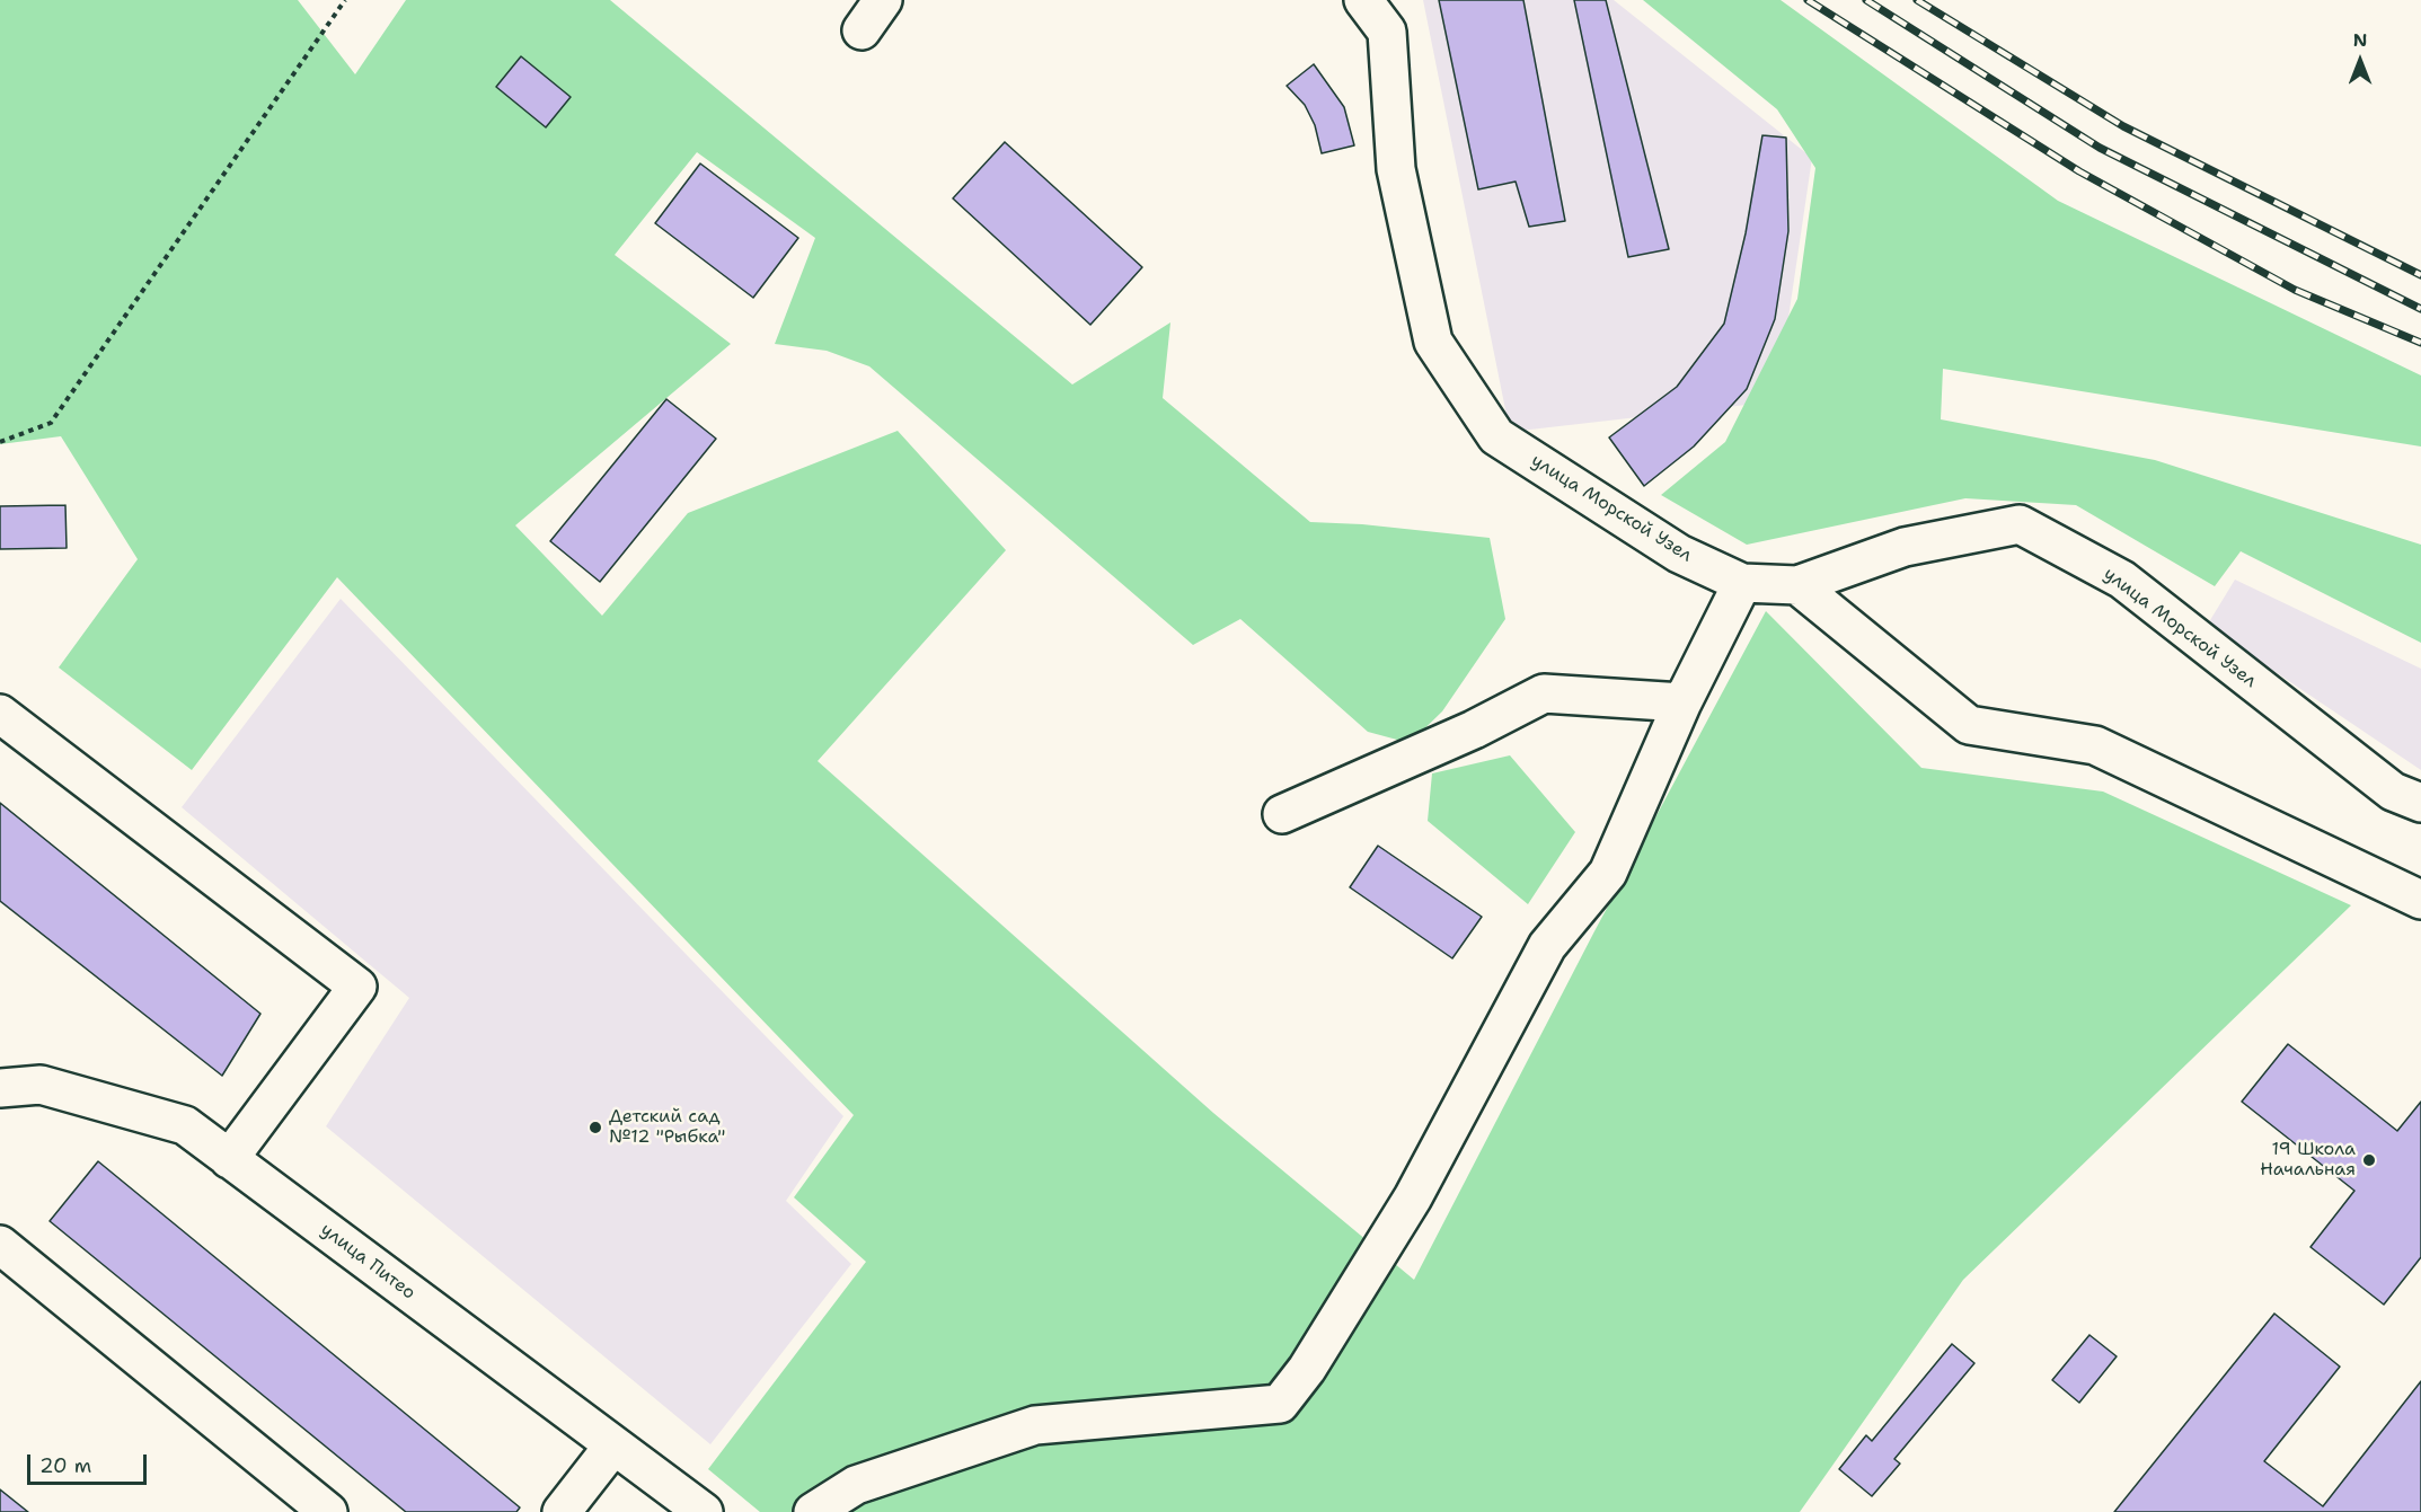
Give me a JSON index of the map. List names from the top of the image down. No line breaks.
{"streets":{"street":["улица Морской Узел","улица Питео"]},"places":["Детский сад №12 \"Рыбка\"","19 Школа Начальная"],"scale_bar":"20 m","north":"top"}
